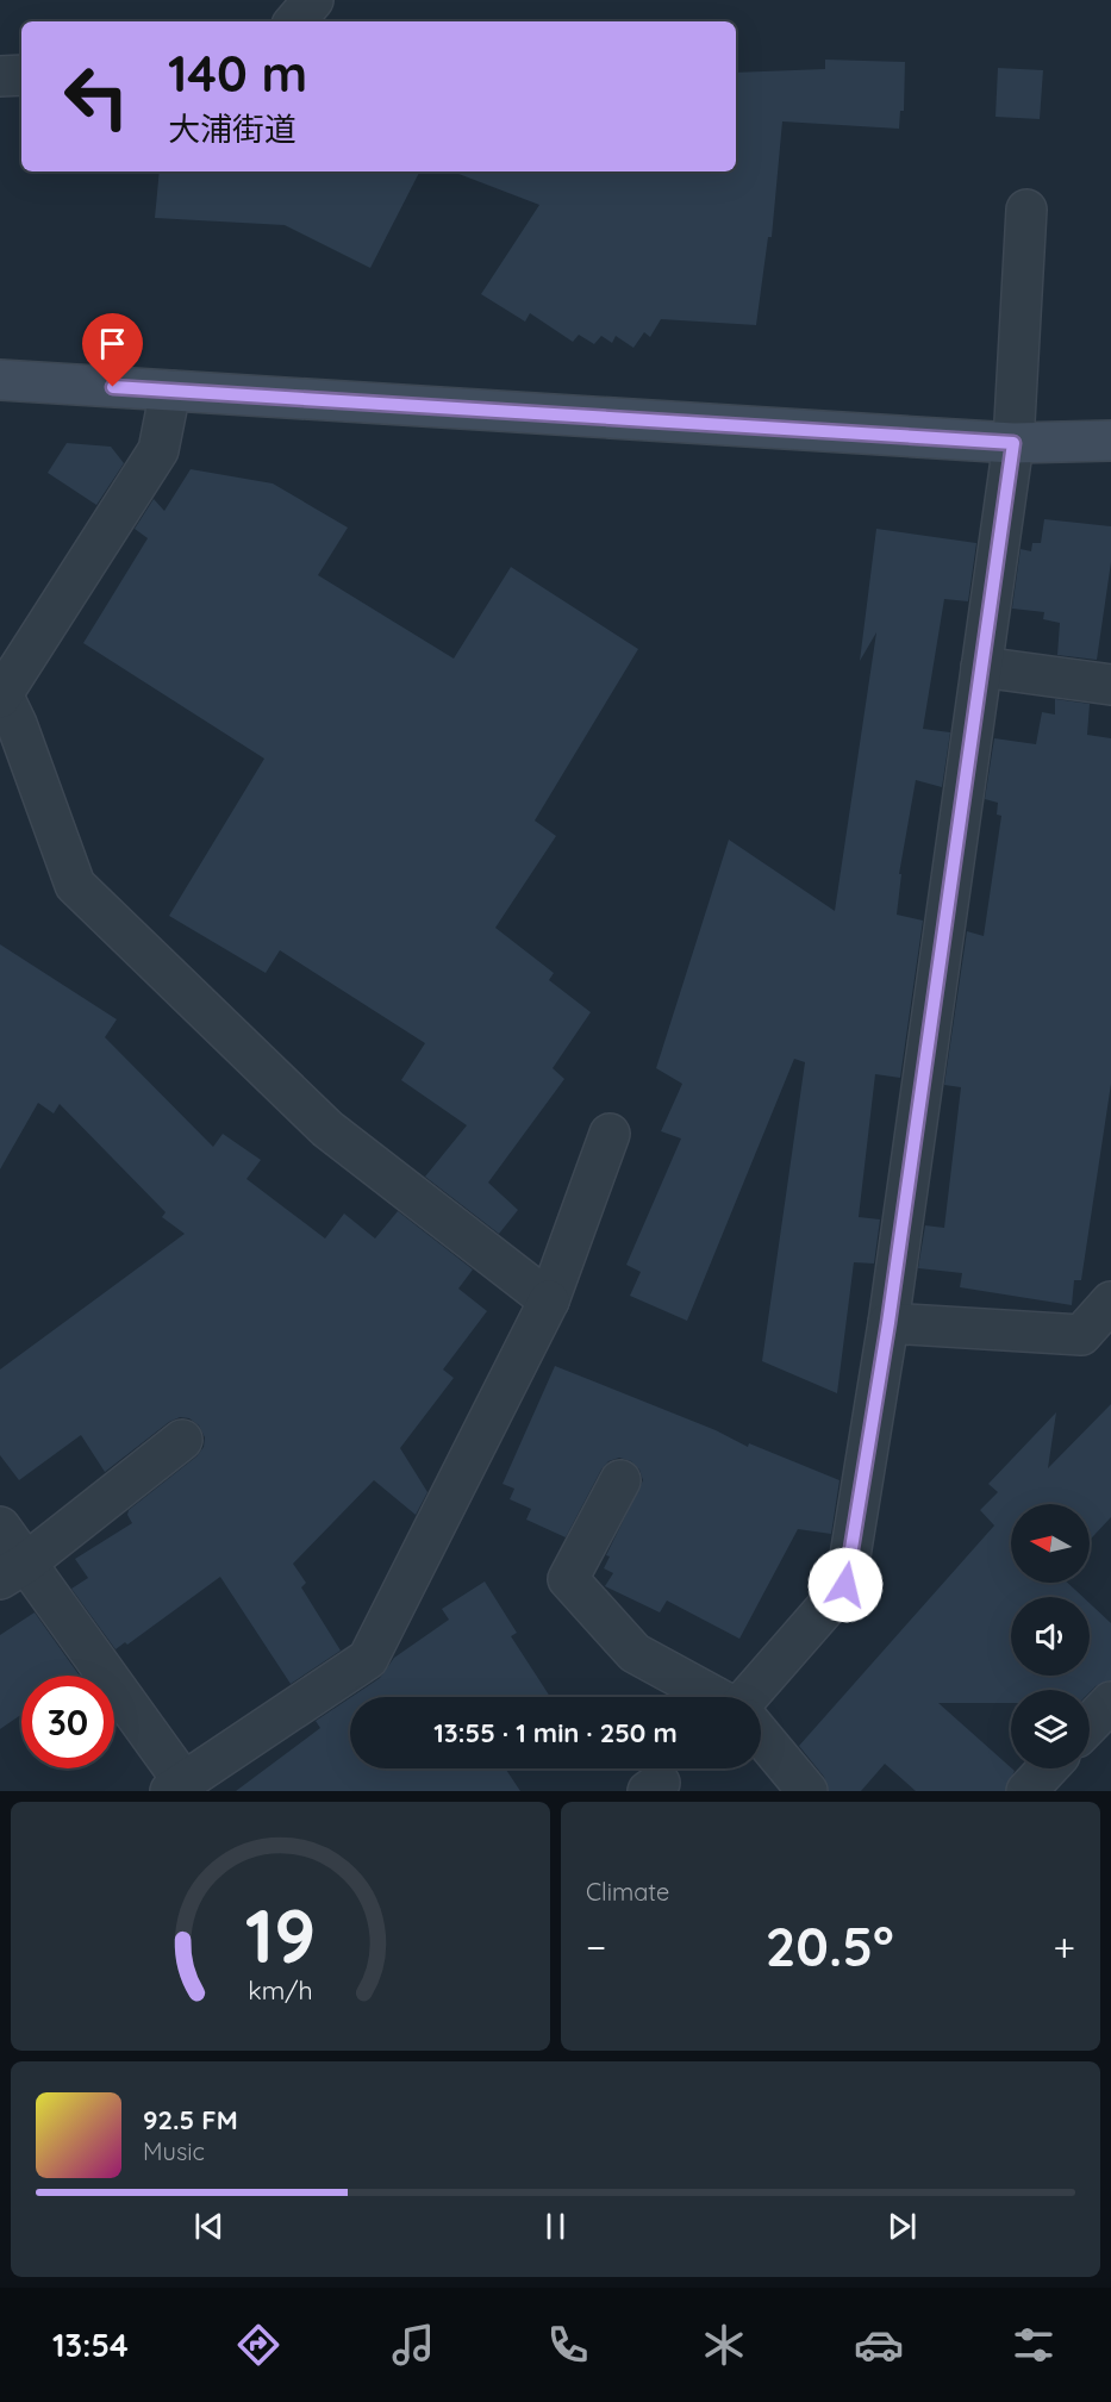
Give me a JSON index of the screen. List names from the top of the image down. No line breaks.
{"north":"left","page":{"turn":["140 m","大浦街道"],"limit":"30","trip":"13:55 · 1 min · 250 m","tile":"Climate","heat":["−","20.5°","+"],"song":["92.5 FM","Music"],"tabs":"13:54","gauge":["19","km/h"]}}
